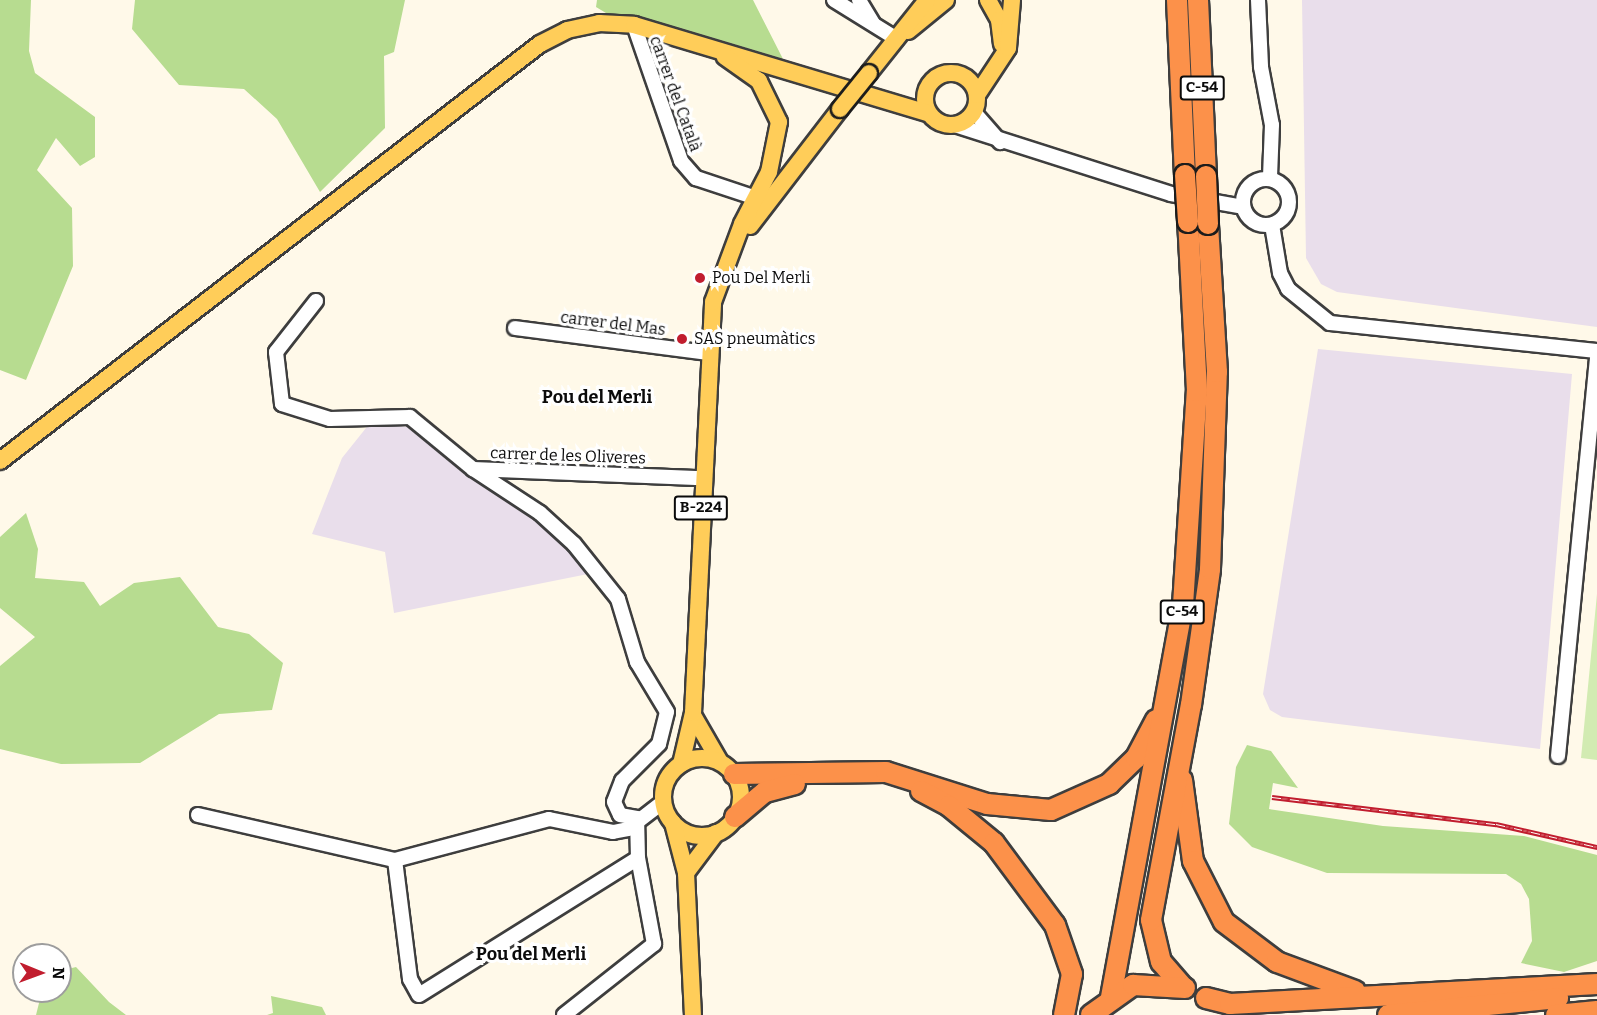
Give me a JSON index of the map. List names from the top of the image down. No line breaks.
{"streets":{"highway":["C-54"],"main road":["B-224"],"street":["carrer del Català","carrer del Mas","carrer de les Oliveres"]},"crossings":[["carrer del Mas","B-224"],["carrer de les Oliveres","B-224"]],"districts":["Pou del Merli","Pou del Merli"],"places":["Pou Del Merli","SAS pneumàtics"],"north":"right"}
